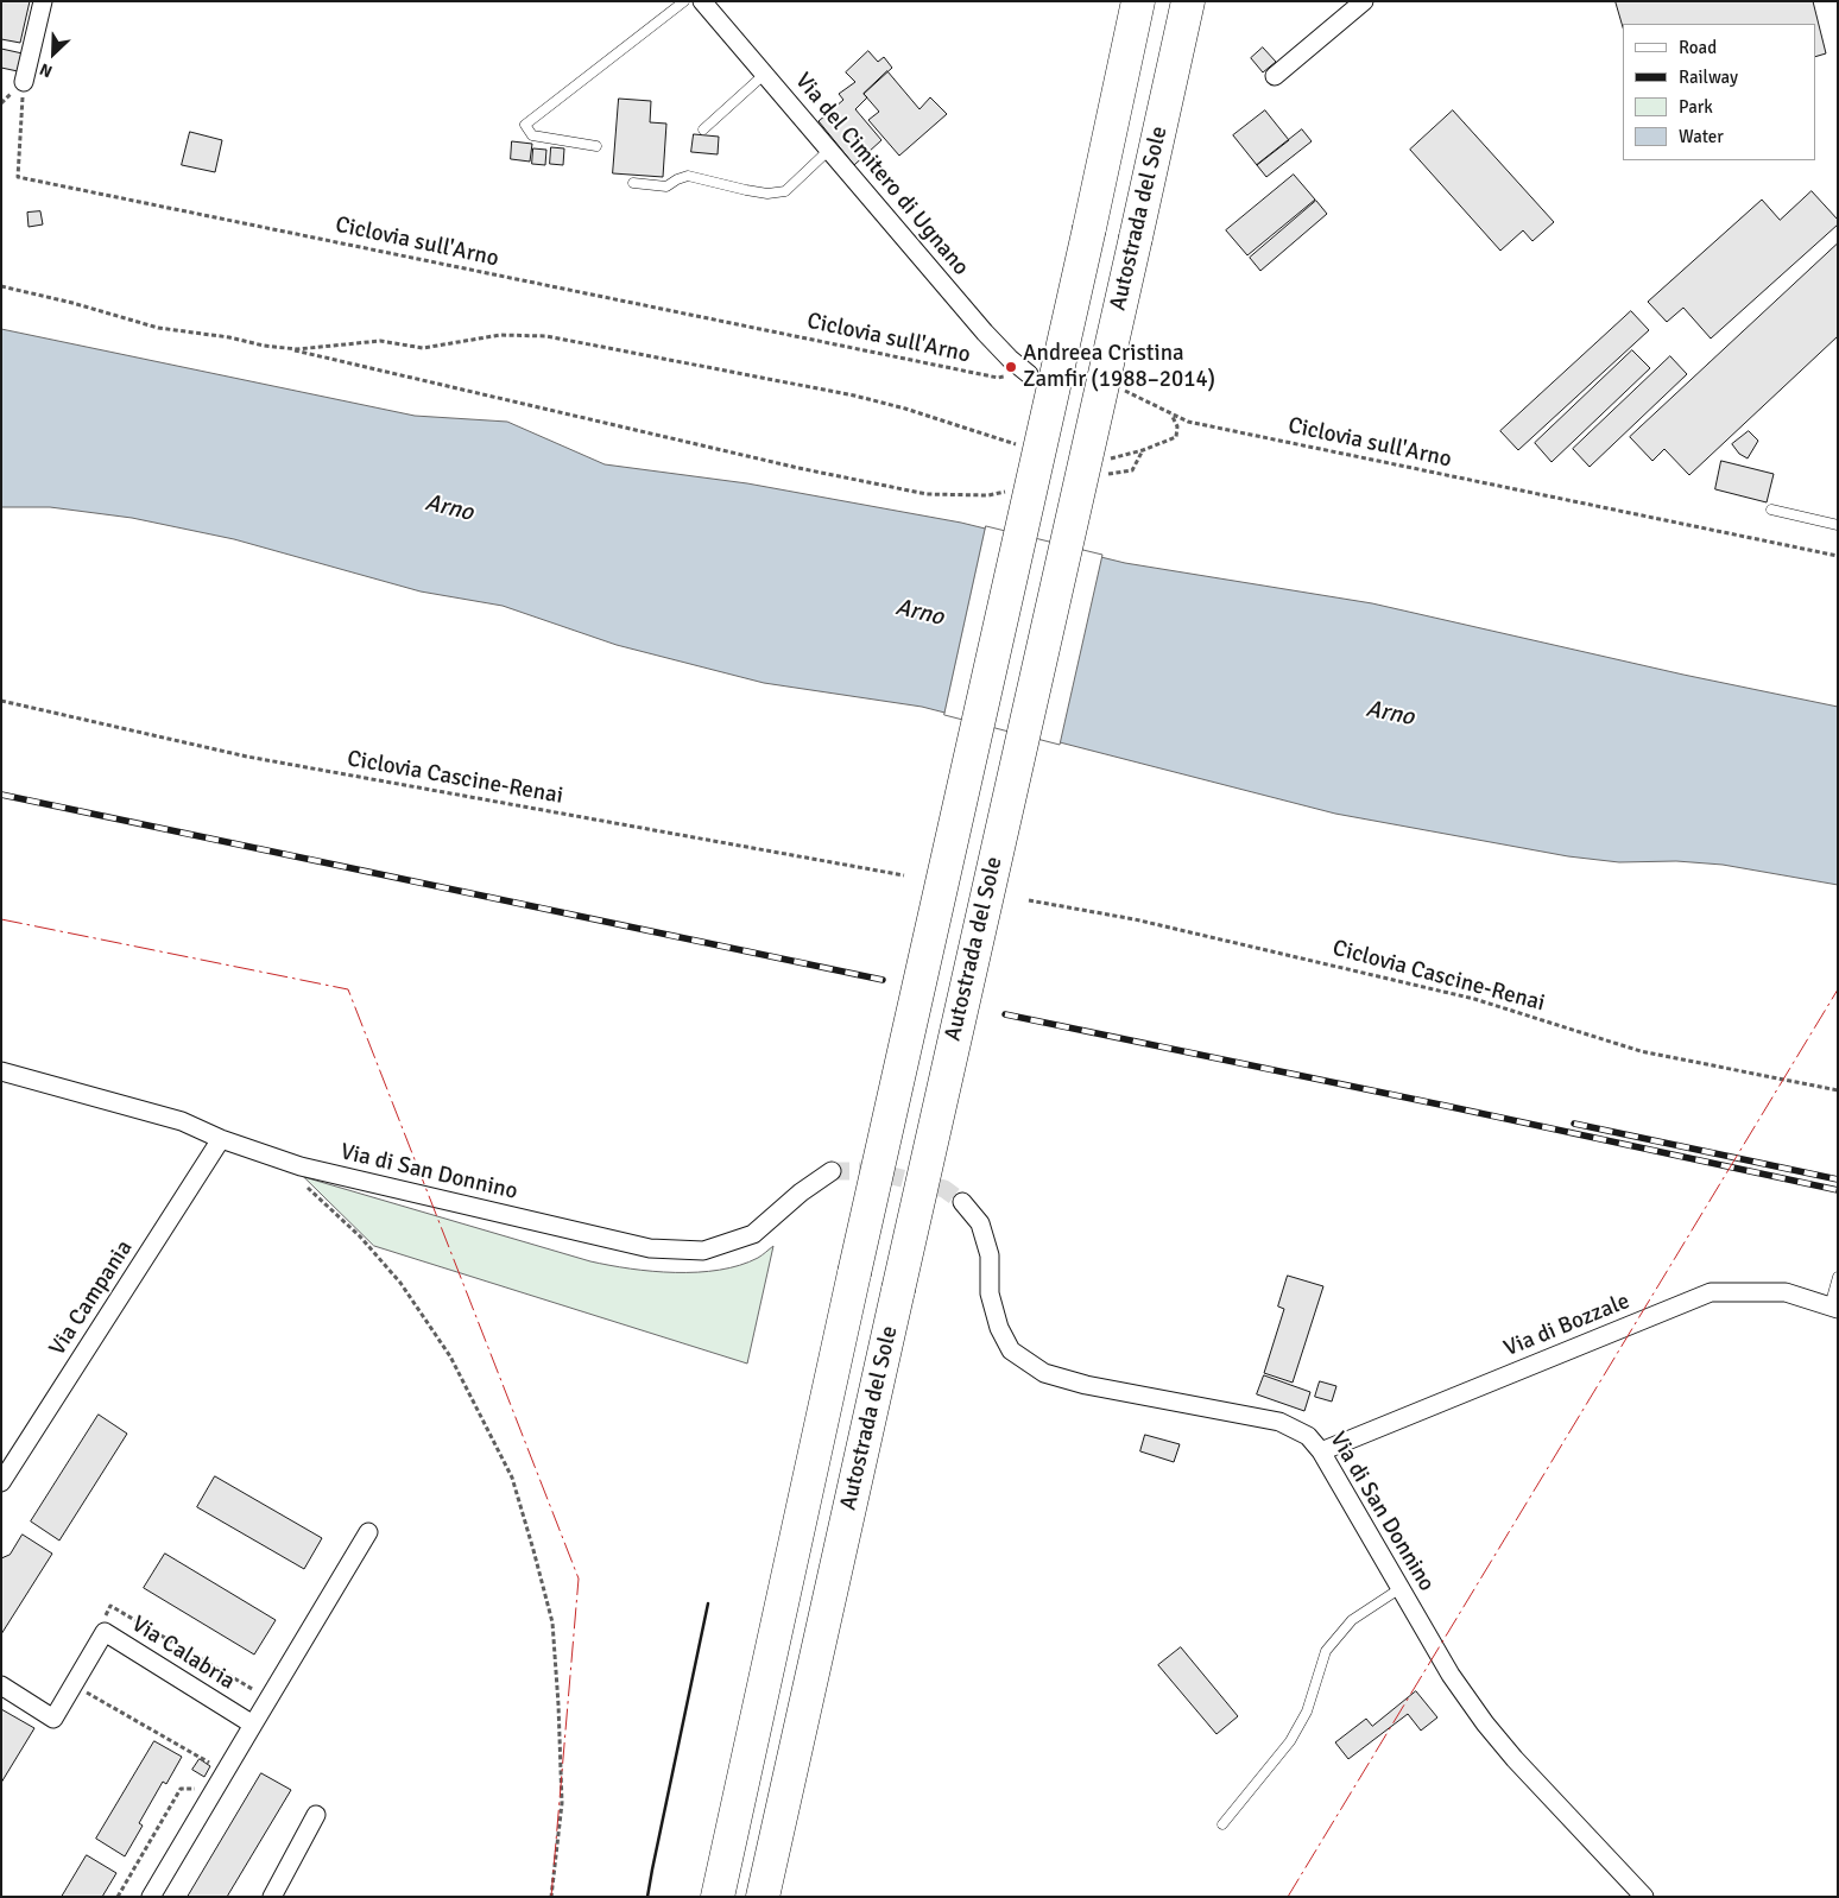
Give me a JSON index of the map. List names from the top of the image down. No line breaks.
{"streets":{"highway":["Autostrada del Sole"],"street":["Via del Cimitero di Ugnano","Via di San Donnino","Via Campania","Via di Bozzale","Via Calabria"],"path":["Ciclovia sull'Arno","Ciclovia Cascine-Renai"]},"crossings":[["Via del Cimitero di Ugnano","Ciclovia sull'Arno"],["Via di San Donnino","Via Campania"],["Via di San Donnino","Via di Bozzale"]],"water":["Arno"],"places":["Andreea Cristina Zamfir (1988–2014)"],"legend":["Road","Railway","Park","Water"],"north":"bottom left"}
